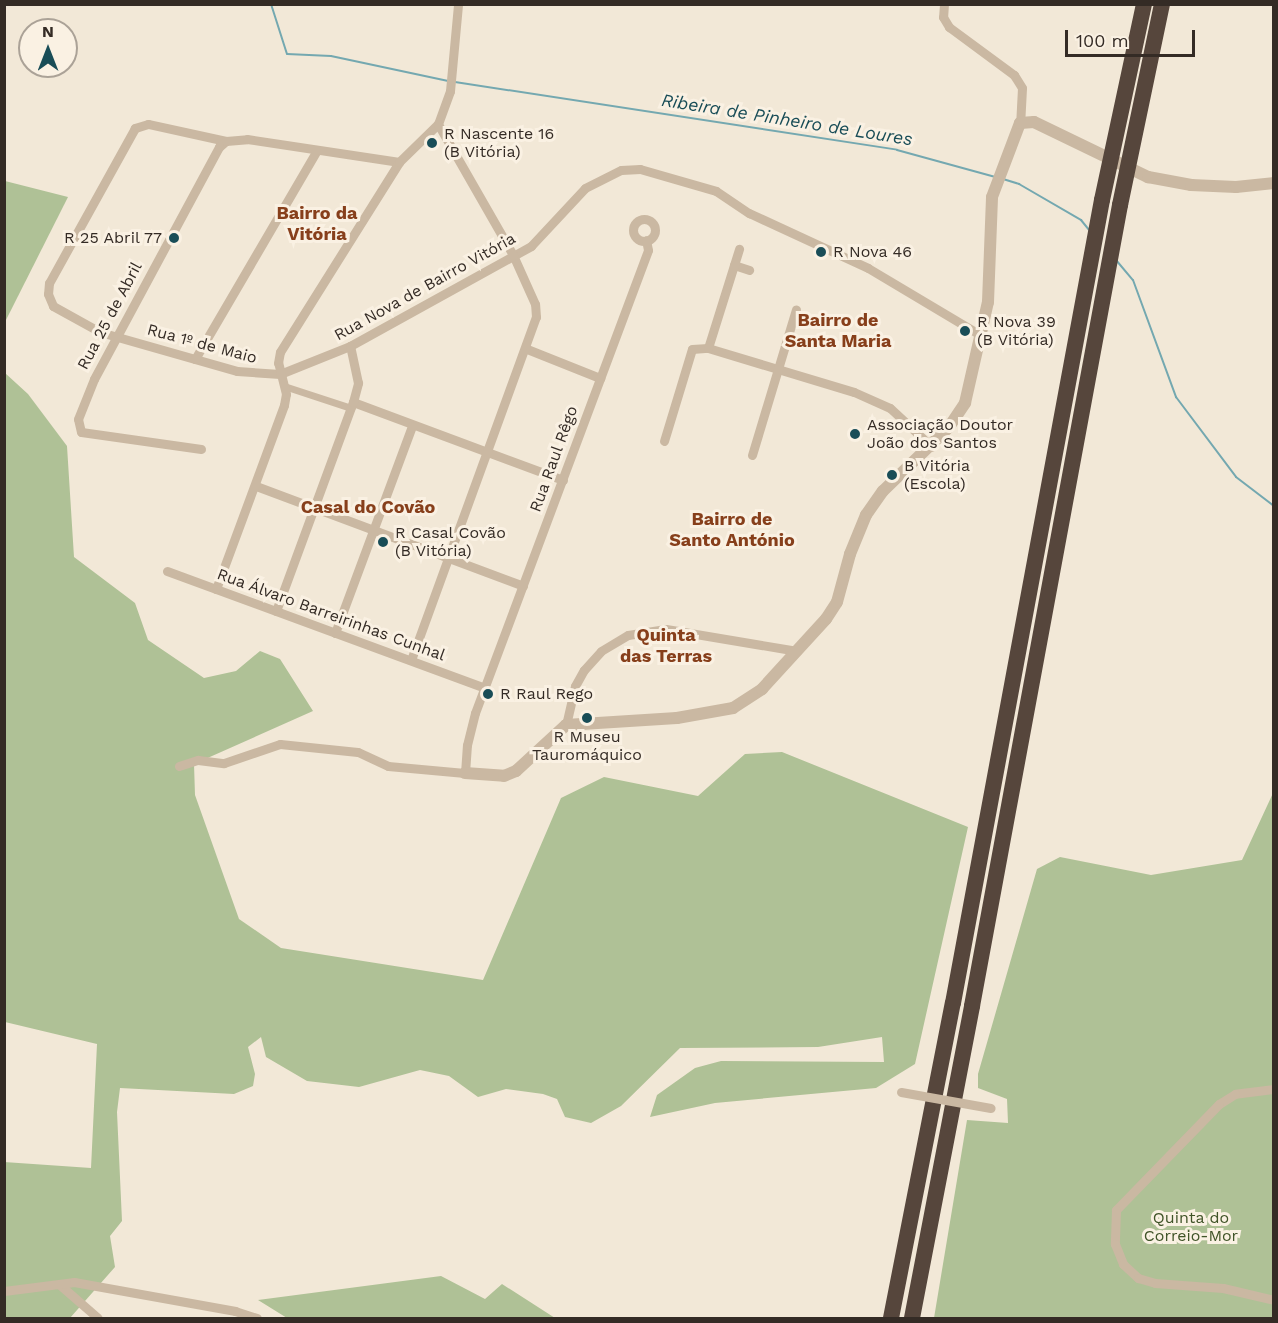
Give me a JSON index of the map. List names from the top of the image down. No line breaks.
{"streets":{"street":["Rua Nova de Bairro Vitória","Rua 25 de Abril","Rua 1º de Maio","Rua Raul Rêgo","Rua Álvaro Barreirinhas Cunhal"]},"crossings":[["Rua Nova de Bairro Vitória","Rua 1º de Maio"],["Rua 25 de Abril","Rua 1º de Maio"],["Rua Raul Rêgo","Rua Álvaro Barreirinhas Cunhal"]],"districts":["Bairro da Vitória","Bairro de Santa Maria","Casal do Covão","Bairro de Santo António","Quinta das Terras"],"water":["Ribeira de Pinheiro de Loures"],"parks":["Quinta do Correio-Mor"],"places":["R Nascente 16 (B Vitória)","R 25 Abril 77","R Nova 46","R Nova 39 (B Vitória)","Associação Doutor João dos Santos","B Vitória (Escola)","R Casal Covão (B Vitória)","R Raul Rego","R Museu Tauromáquico"],"scale_bar":"100 m","north":"top"}
